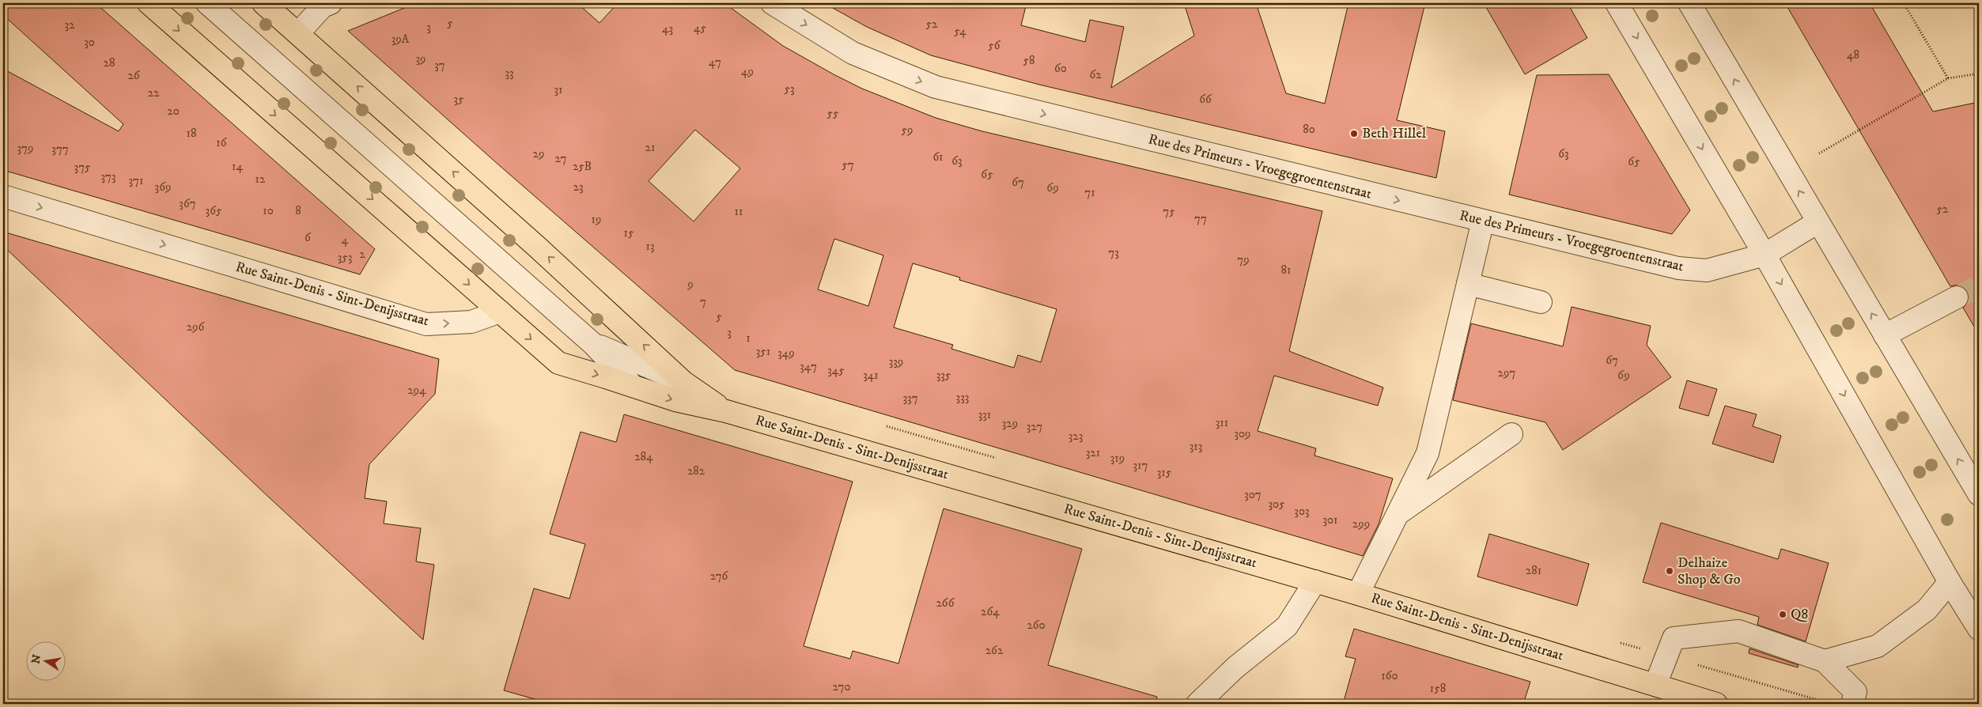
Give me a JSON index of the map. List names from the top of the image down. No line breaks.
{"streets":{"main road":["Rue Saint-Denis - Sint-Denijsstraat"],"street":["Rue des Primeurs - Vroegegroentenstraat"]},"one_way":["Rue des Primeurs - Vroegegroentenstraat"],"places":["Beth Hillel","Delhaize Shop & Go","Q8"],"house_numbers":["5","52","32","3","45","43","54","39A","30","56","48","39","58","47","28","37","60","49","33","62","26","53","31","22","35","66","20","55","80","59","18","16","21","379","377","29","63","61","27","63","65","57","14","25B","375","65","373","12","371","67","369","23","69","71","367","52","365","10","8","11","75","77","19","15","6","4","13","73","2","353","79","81","9","7","5","296","3","1","351","349","67","339","347","345","297","341","335","69","294","333","337","331","311","329","327","309","323","313","321","284","319","317","282","315","307","305","303","301","299","281","276","266","264","260","262","160","270","158"],"north":"left"}
